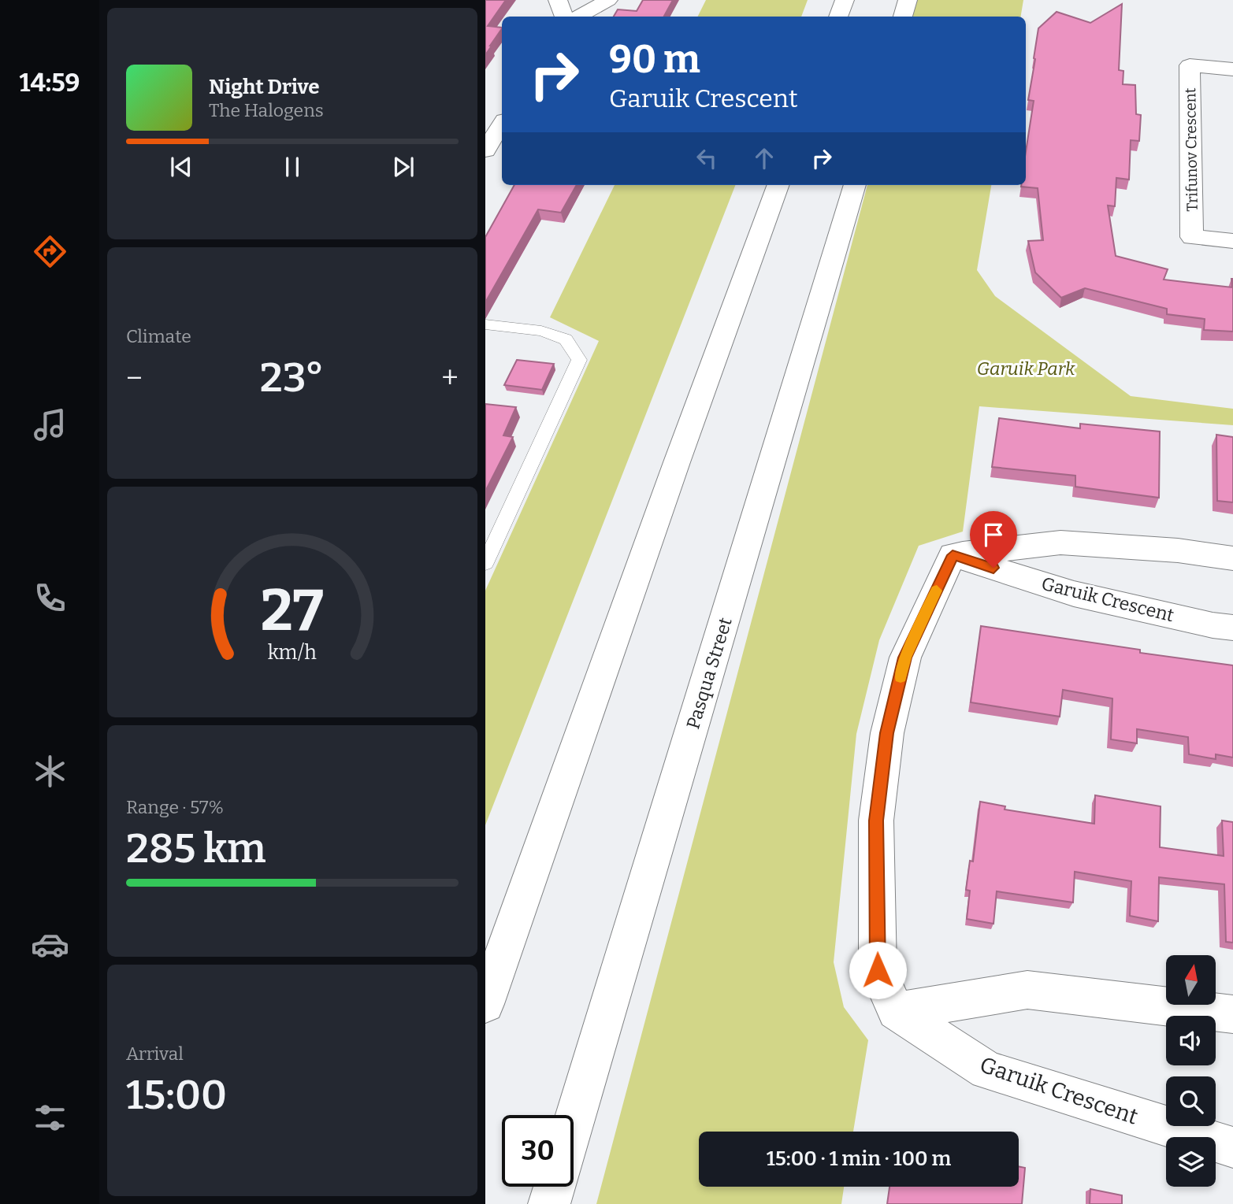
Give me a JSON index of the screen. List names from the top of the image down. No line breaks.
{"streets":{"main road":["Trifunov Crescent","Garuik Crescent","Pasqua Street"]},"parks":["Garuik Park"],"north":"top","page":{"tabs":"14:59","turn":["90 m","Garuik Crescent"],"song":["Night Drive","The Halogens"],"tile":["Climate",["Range · 57%","285 km"],["Arrival","15:00"]],"heat":["−","23°","+"],"limit":"30","trip":"15:00 · 1 min · 100 m","gauge":["27","km/h"]}}
